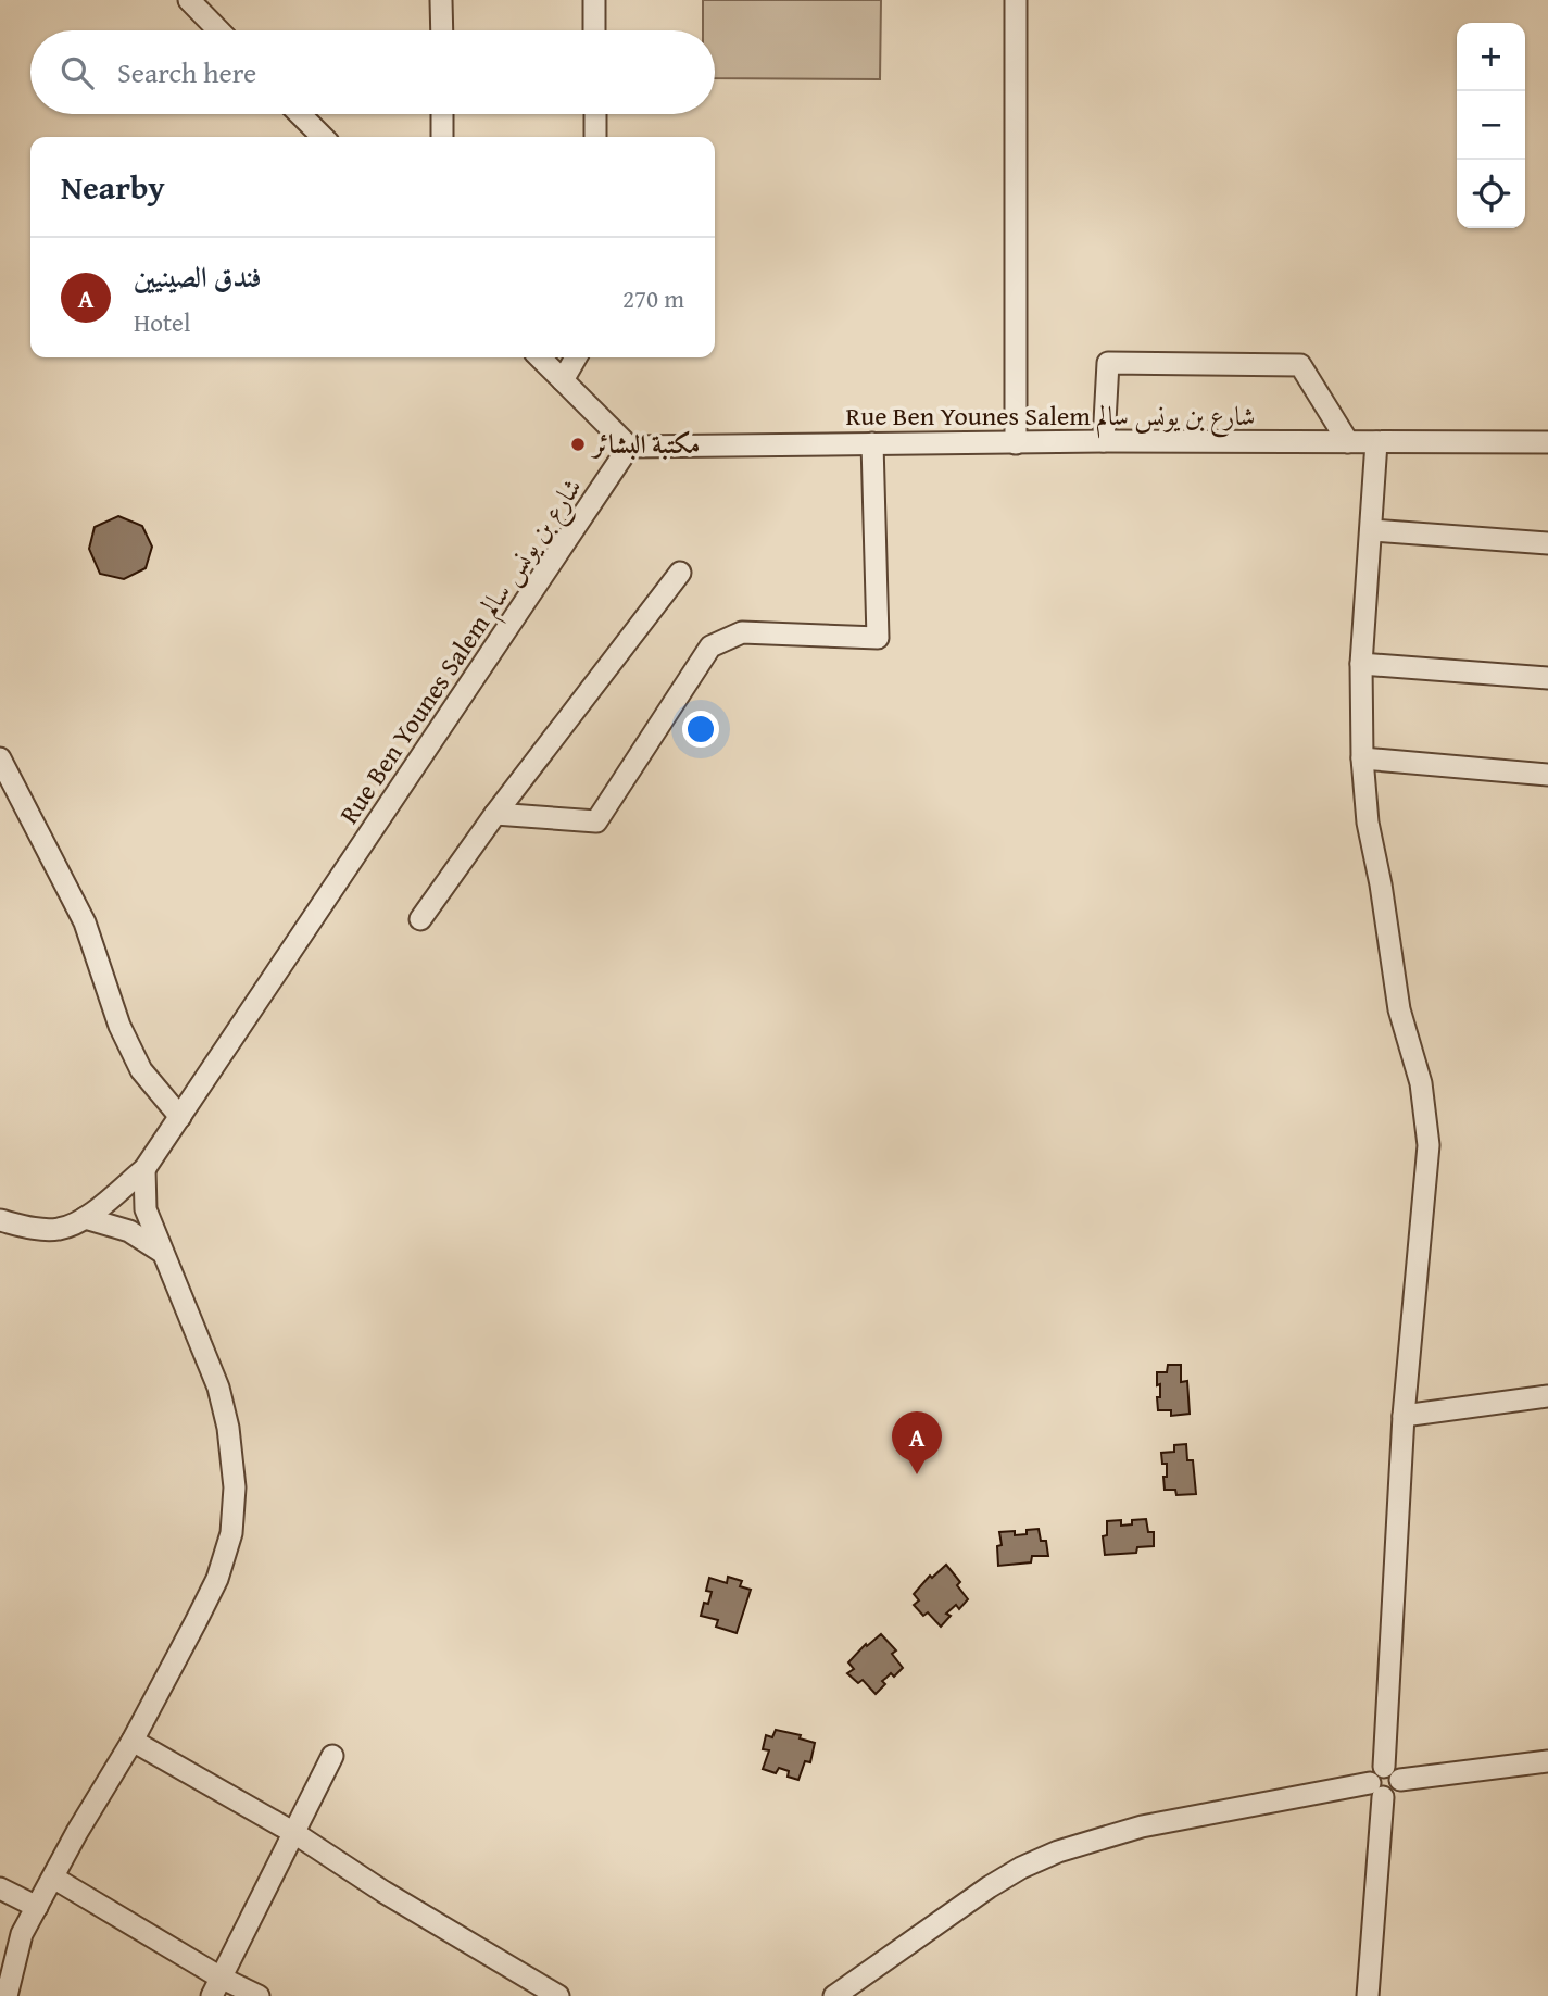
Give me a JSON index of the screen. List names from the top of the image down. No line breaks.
{"streets":{"street":["Rue Ben Younes Salem شارع بن يونس سالم"]},"places":["مكتبة البشائر"],"page":{"map_buttons":["+","−"],"search":"Search here","heading":"Nearby","list":[{"mark":"A","name":"فندق الصينيين","note":"Hotel","value":"270 m"}],"pins":"A"}}
